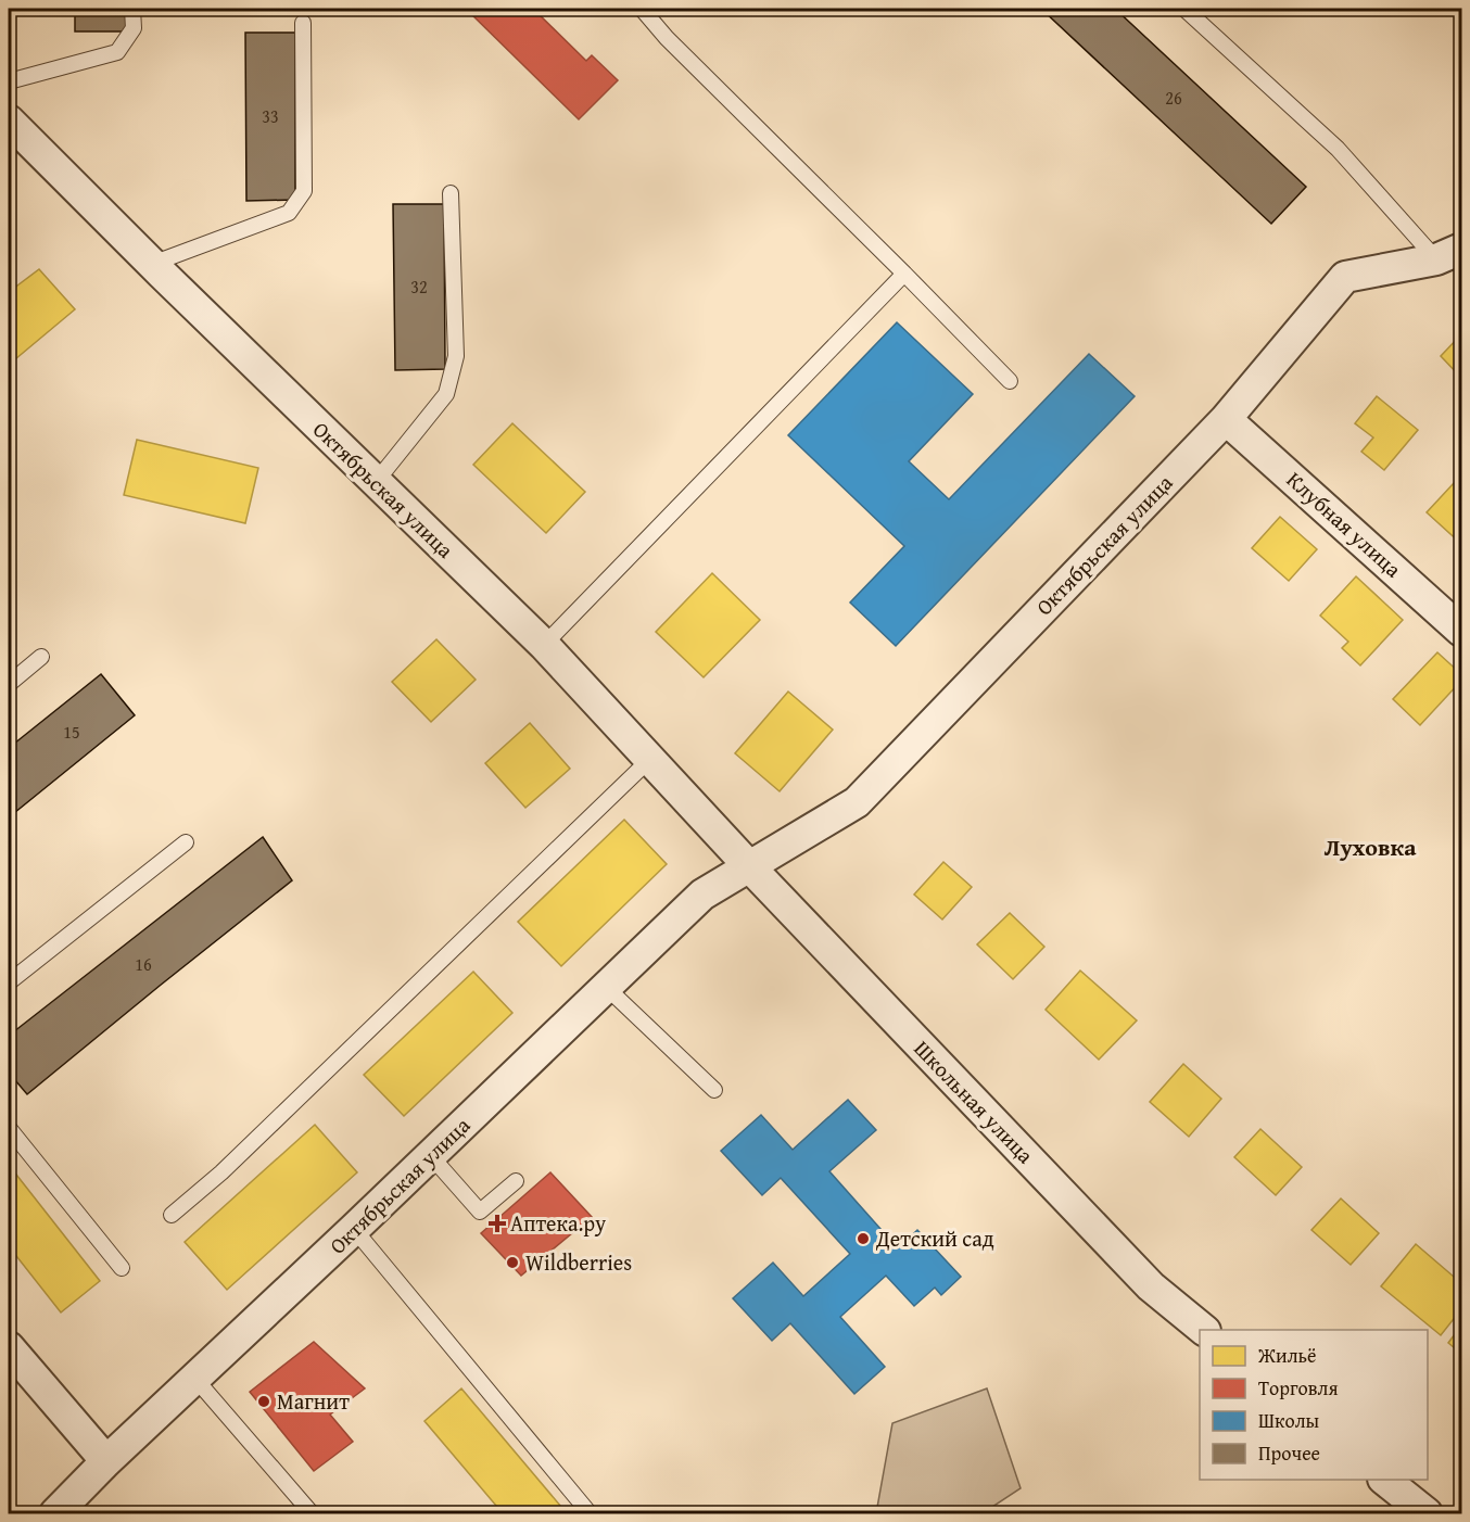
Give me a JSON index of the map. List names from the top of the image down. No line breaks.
{"streets":{"street":["Октябрьская улица","Клубная улица","Школьная улица"]},"crossings":[["Октябрьская улица","Клубная улица"],["Октябрьская улица","Школьная улица"]],"districts":["Луховка"],"places":{"health":["Аптека.ру"],"other":["Детский сад","Wildberries","Магнит"]},"house_numbers":["26","33","32","15","16"],"legend":["Жильё","Торговля","Школы","Прочее"]}
